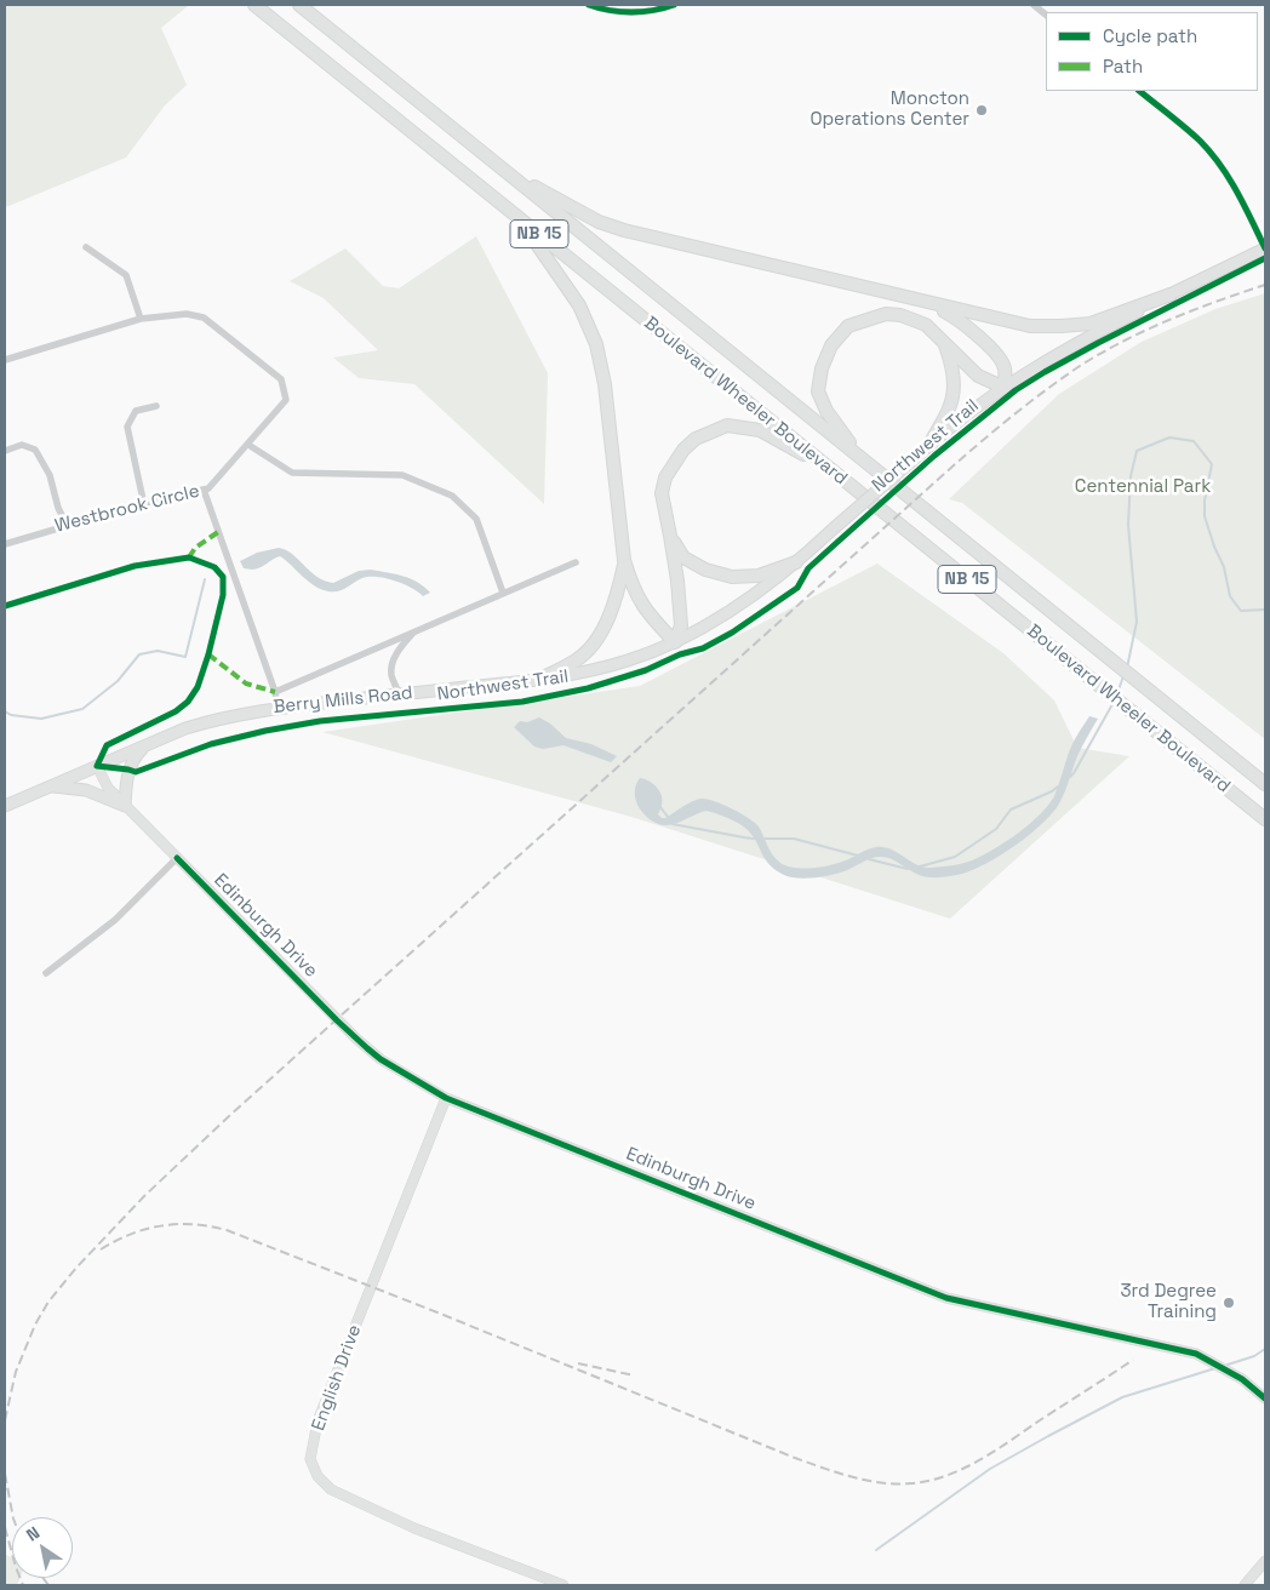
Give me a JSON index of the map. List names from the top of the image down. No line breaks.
{"streets":{"highway":["NB 15","Boulevard Wheeler Boulevard"],"main road":["Berry Mills Road"],"street":["Westbrook Circle","Edinburgh Drive","English Drive"],"cycle path":["Northwest Trail"]},"crossings":[["Berry Mills Road","Edinburgh Drive"],["Edinburgh Drive","English Drive"]],"parks":["Centennial Park"],"places":["Moncton Operations Center","3rd Degree Training"],"legend":["Cycle path","Path"],"north":"top left"}
